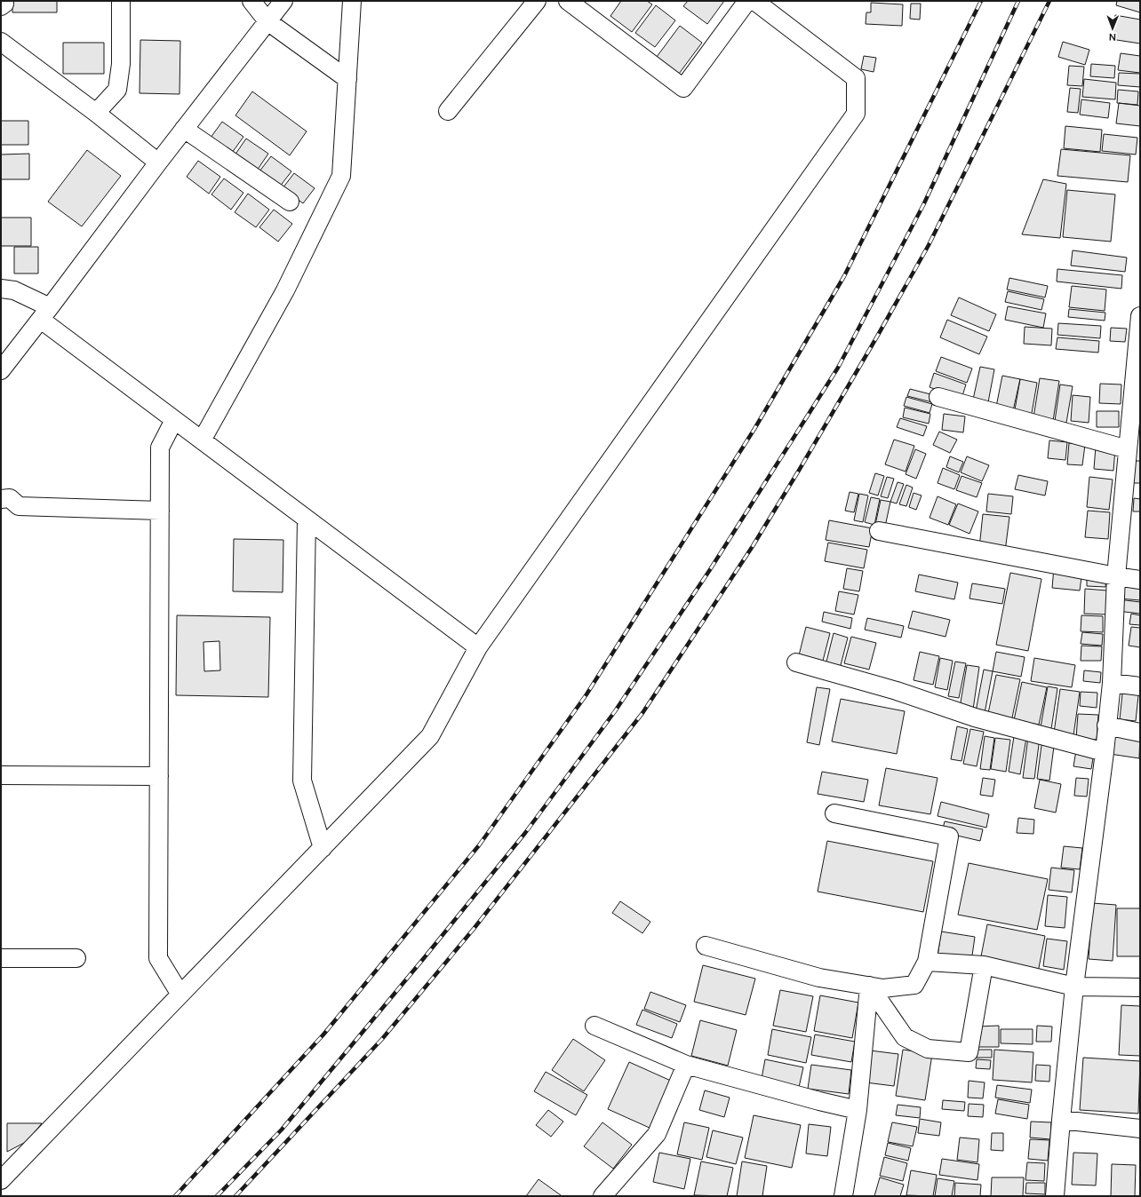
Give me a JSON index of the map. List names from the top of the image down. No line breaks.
{"north":"bottom"}
